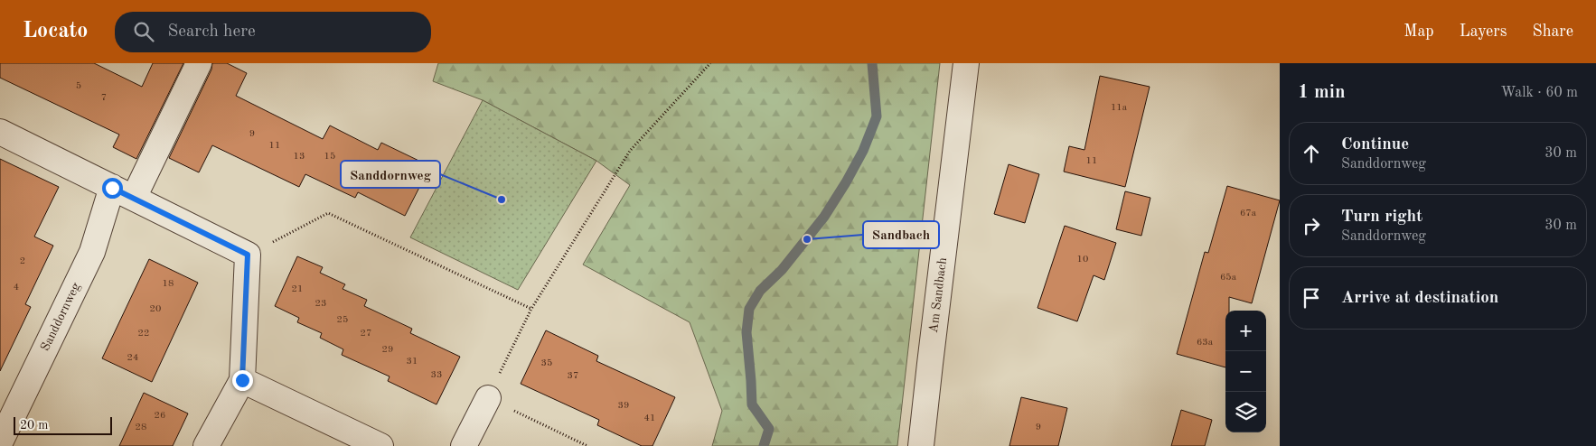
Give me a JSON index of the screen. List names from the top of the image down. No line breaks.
{"streets":{"street":["Am Sandbach","Sanddornweg"]},"places":["Sanddornweg","Sandbach"],"house_numbers":["5","7","11a","9","11","13","15","11","67a","10","2","65a","18","4","21","23","20","25","22","27","63a","29","24","31","35","33","37","39","26","41","28","9"],"scale_bar":"20 m","page":{"header":"Locato","search":"Search here","nav":["Map","Layers","Share"],"heading":["1 min","Walk · 60 m"],"list":[["Continue","Sanddornweg","30 m"],["Turn right","Sanddornweg","30 m"],"Arrive at destination"],"map_buttons":["+","−"],"scale":"20 m"}}
